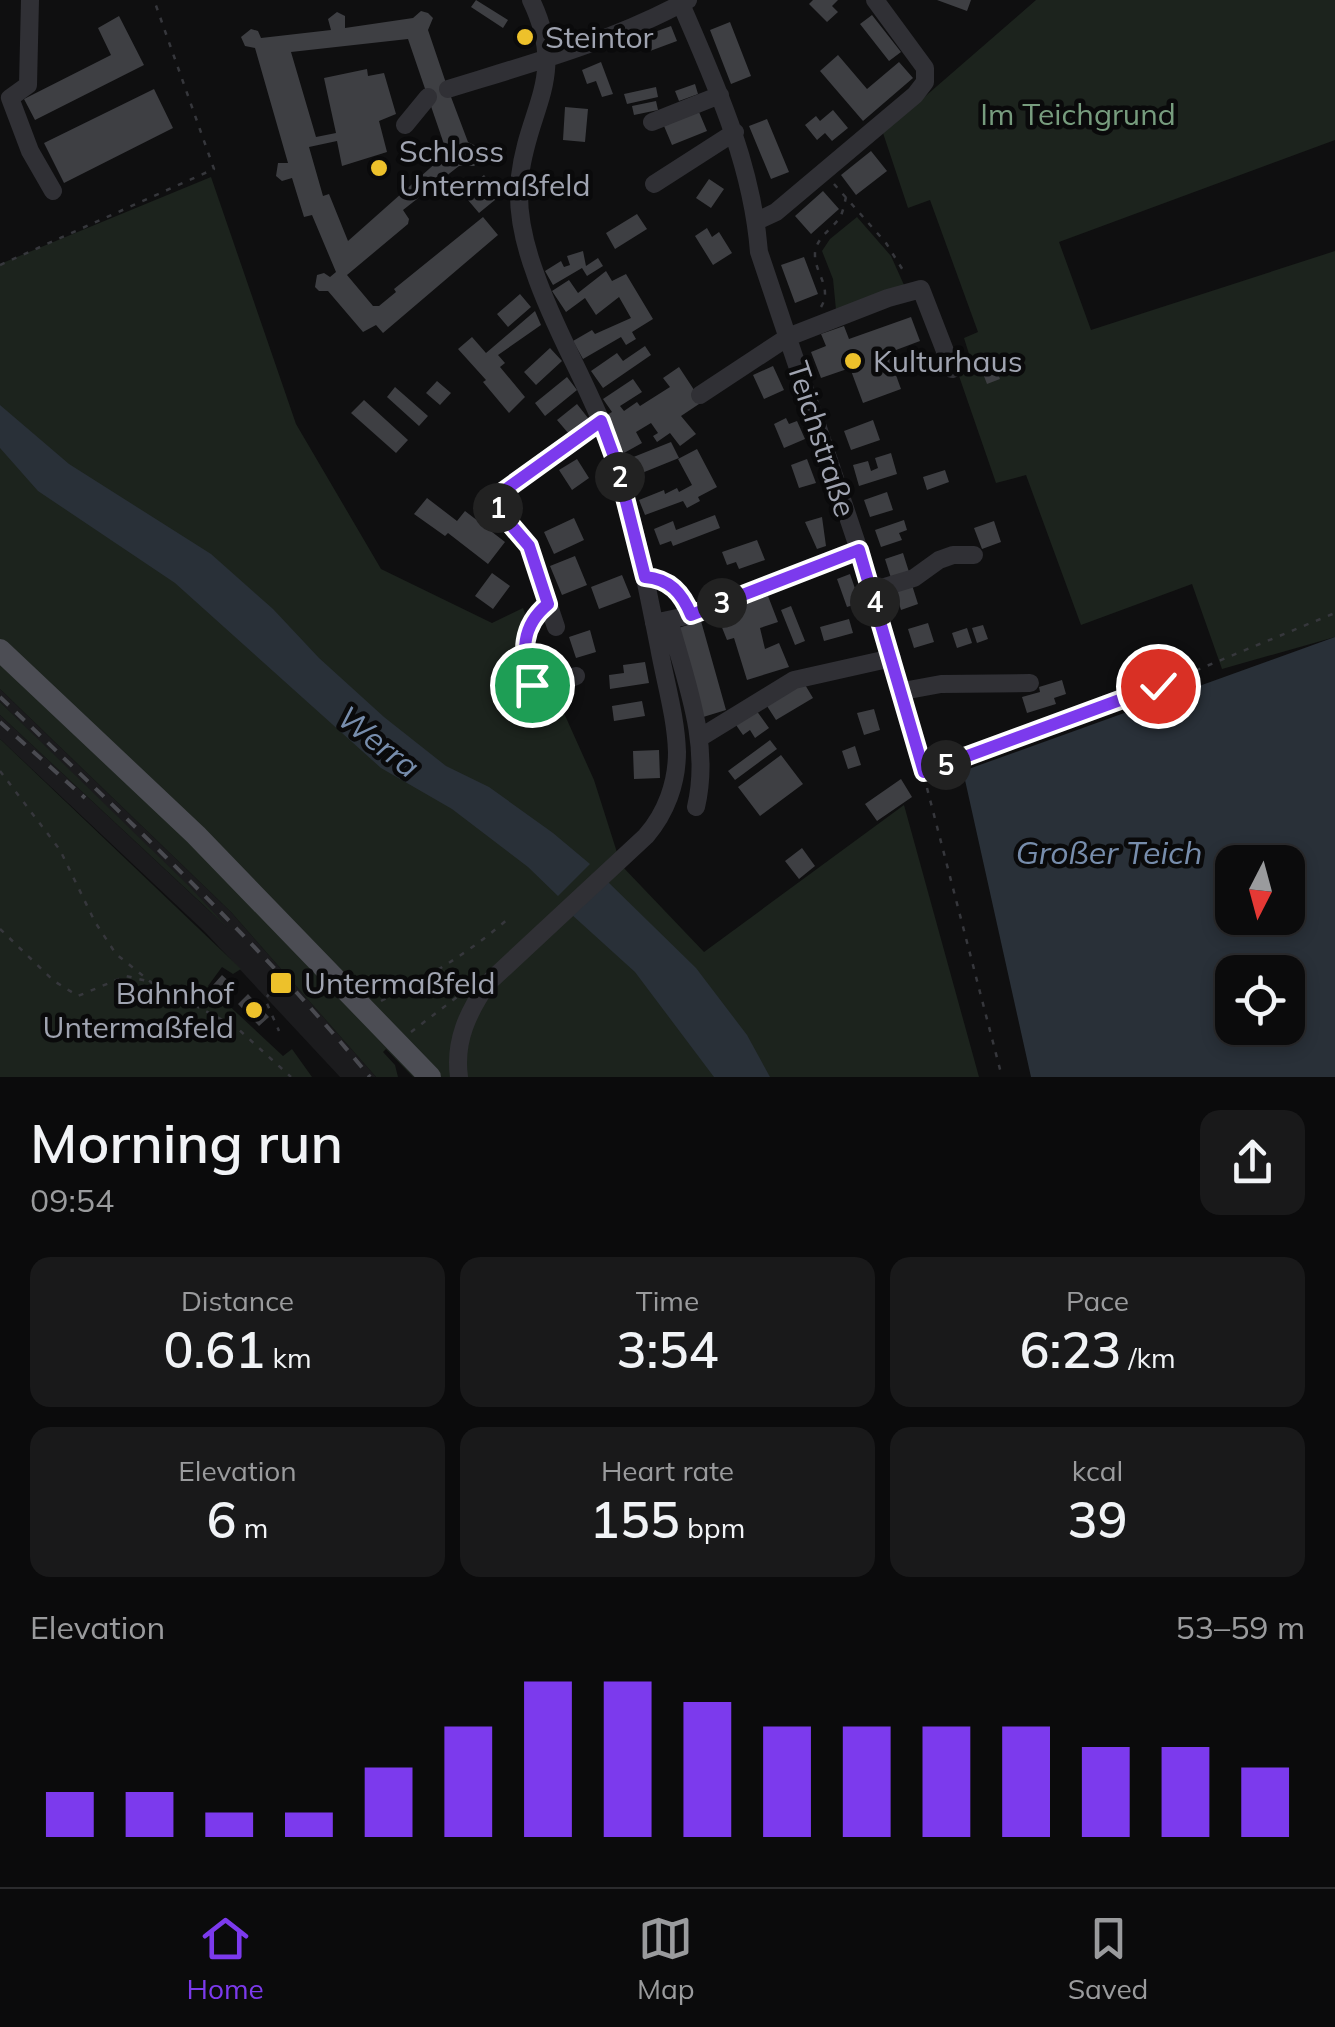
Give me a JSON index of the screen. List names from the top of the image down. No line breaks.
{"streets":{"street":["Teichstraße"]},"water":["Werra","Großer Teich"],"parks":["Im Teichgrund"],"places":{"other":["Steintor","Schloss Untermaßfeld","Kulturhaus","Bahnhof Untermaßfeld"],"transit":["Untermaßfeld"]},"north":"bottom","page":{"pins":["2","1","4","3","5"],"heading":["Morning run","09:54"],"stats":[["Distance","0.61 km"],["Time","3:54"],["Pace","6:23 /km"],["Elevation","6 m"],["Heart rate","155 bpm"],["kcal","39"]],"chart":["Elevation","53–59 m"],"tabs":["Home","Map","Saved"]}}
